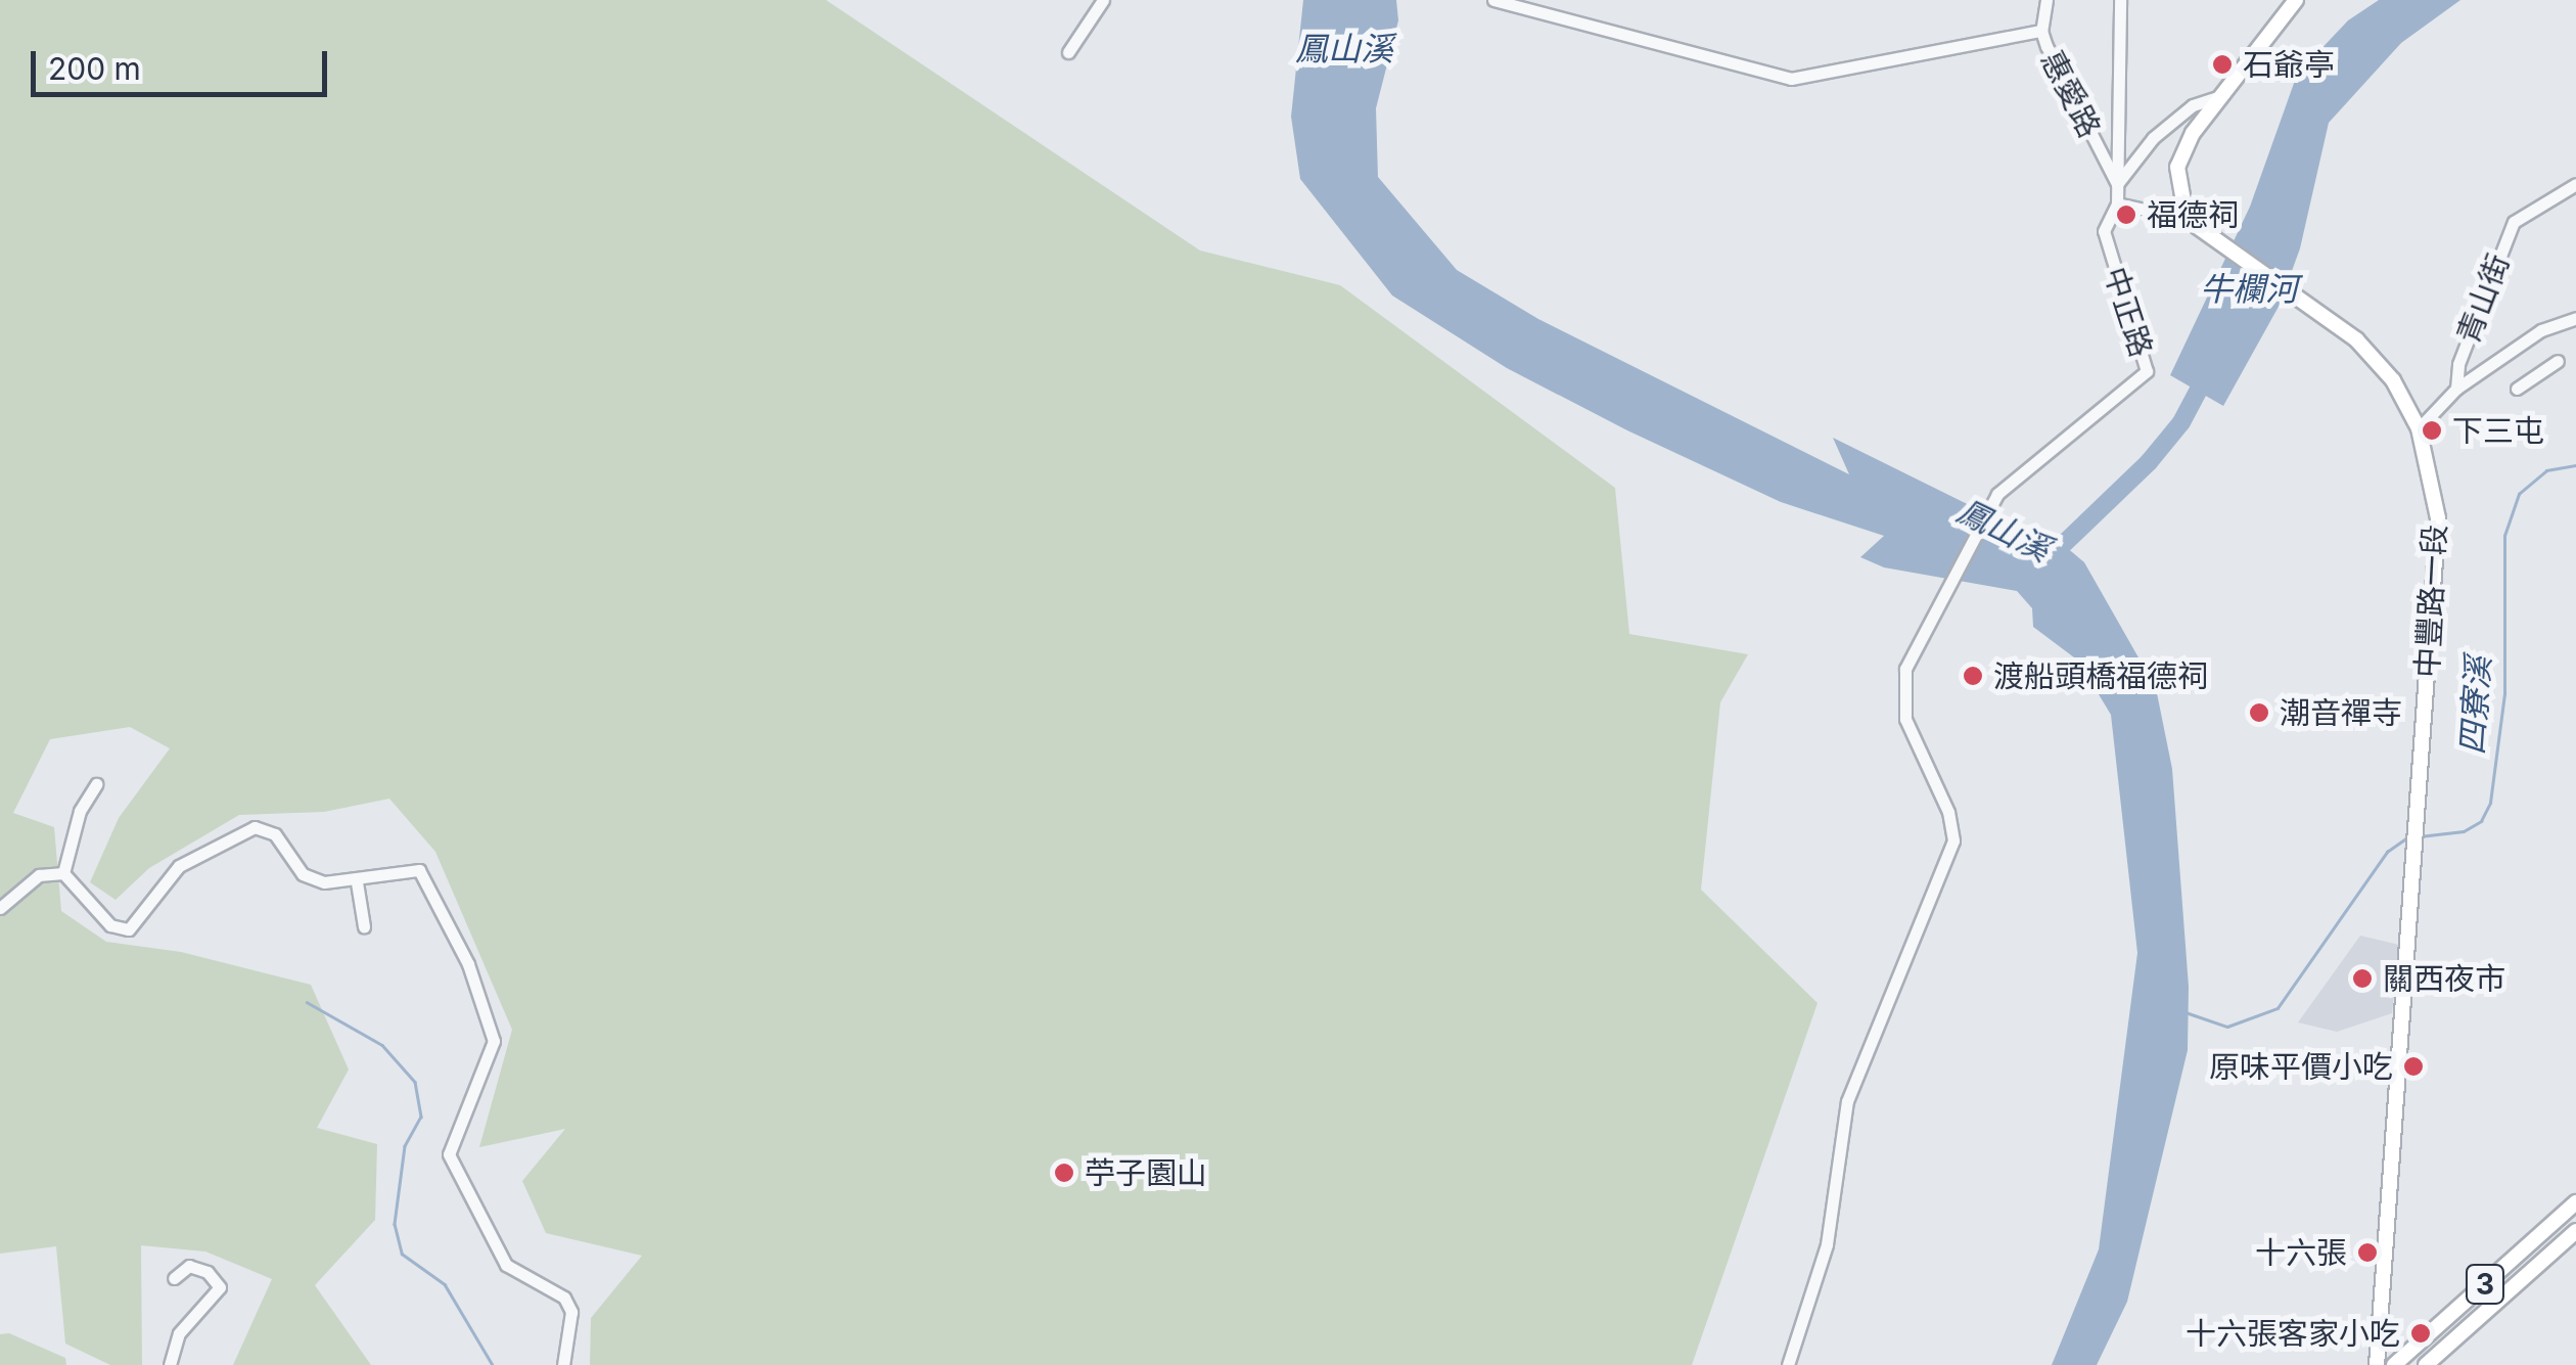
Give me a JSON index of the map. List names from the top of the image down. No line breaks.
{"streets":{"main road":["中豐路一段","3"],"street":["惠愛路","青山街","中正路"]},"crossings":[["惠愛路","中正路"]],"water":["鳳山溪","牛欄河","四寮溪"],"places":["石爺亭","福德祠","下三屯","渡船頭橋福德祠","潮音禪寺","關西夜市","原味平價小吃","苧子園山","十六張","十六張客家小吃"],"scale_bar":"200 m"}
